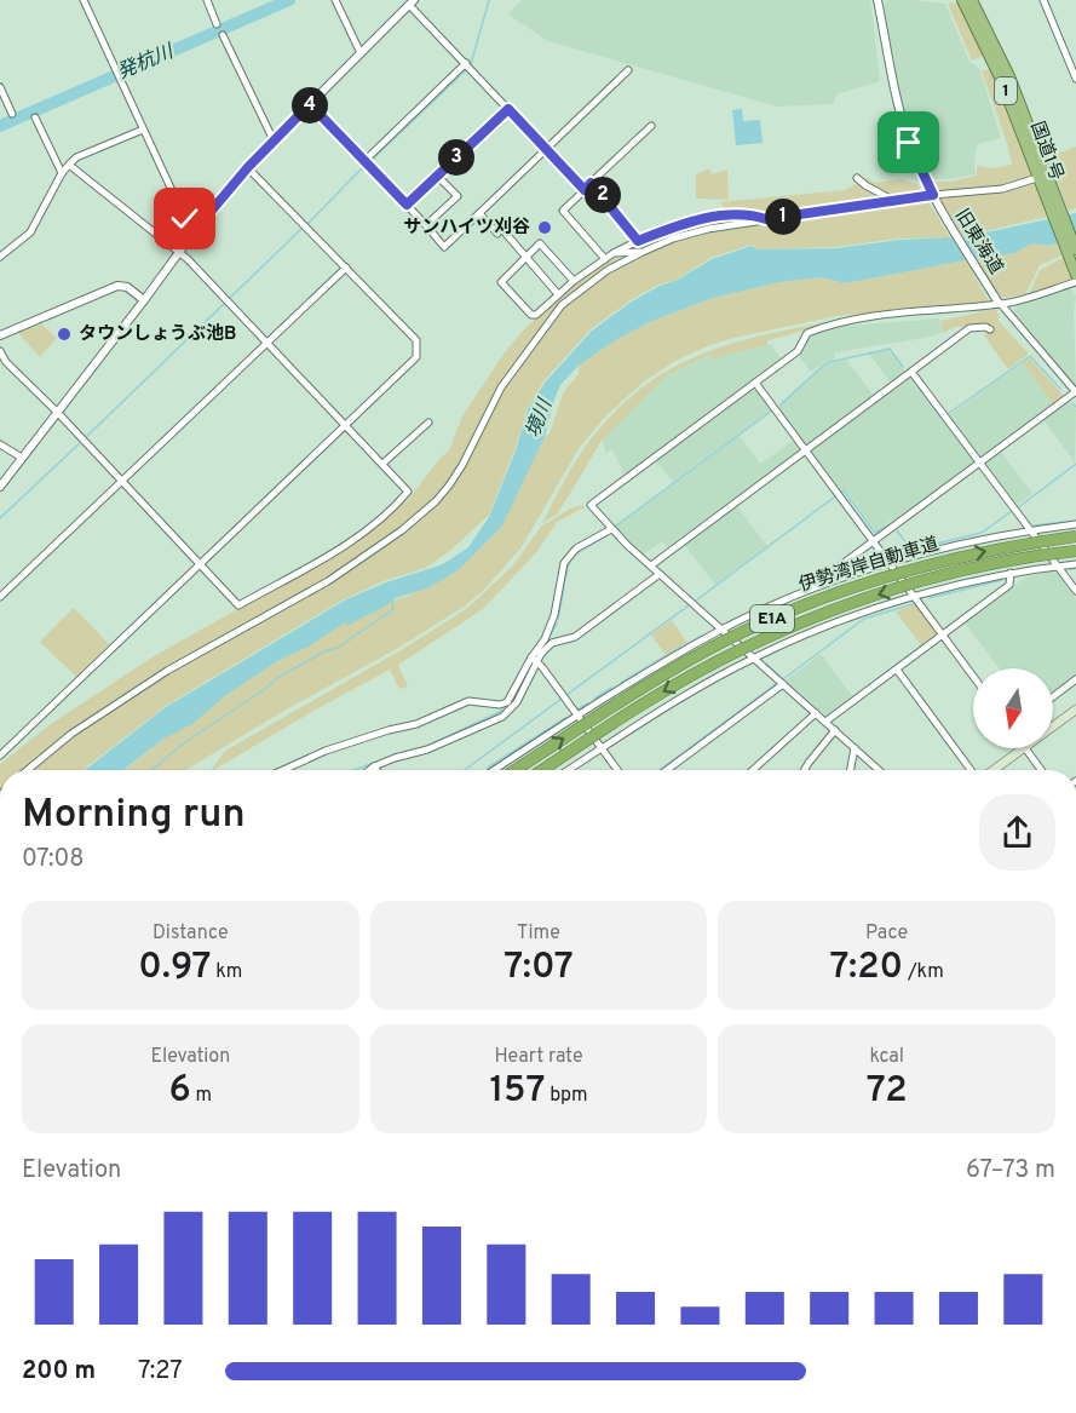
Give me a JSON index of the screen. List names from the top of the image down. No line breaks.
{"streets":{"highway":["1","国道1号","伊勢湾岸自動車道","E1A"],"street":["旧東海道"]},"water":["発杭川","境川"],"places":["サンハイツ刈谷","タウンしょうぶ池B"],"north":"bottom","page":{"pins":["4","3","2","1"],"heading":["Morning run","07:08"],"stats":[["Distance","0.97 km"],["Time","7:07"],["Pace","7:20 /km"],["Elevation","6 m"],["Heart rate","157 bpm"],["kcal","72"]],"chart":["Elevation","67–73 m"],"list":[{"name":"200 m","note":"7:27"}]}}
